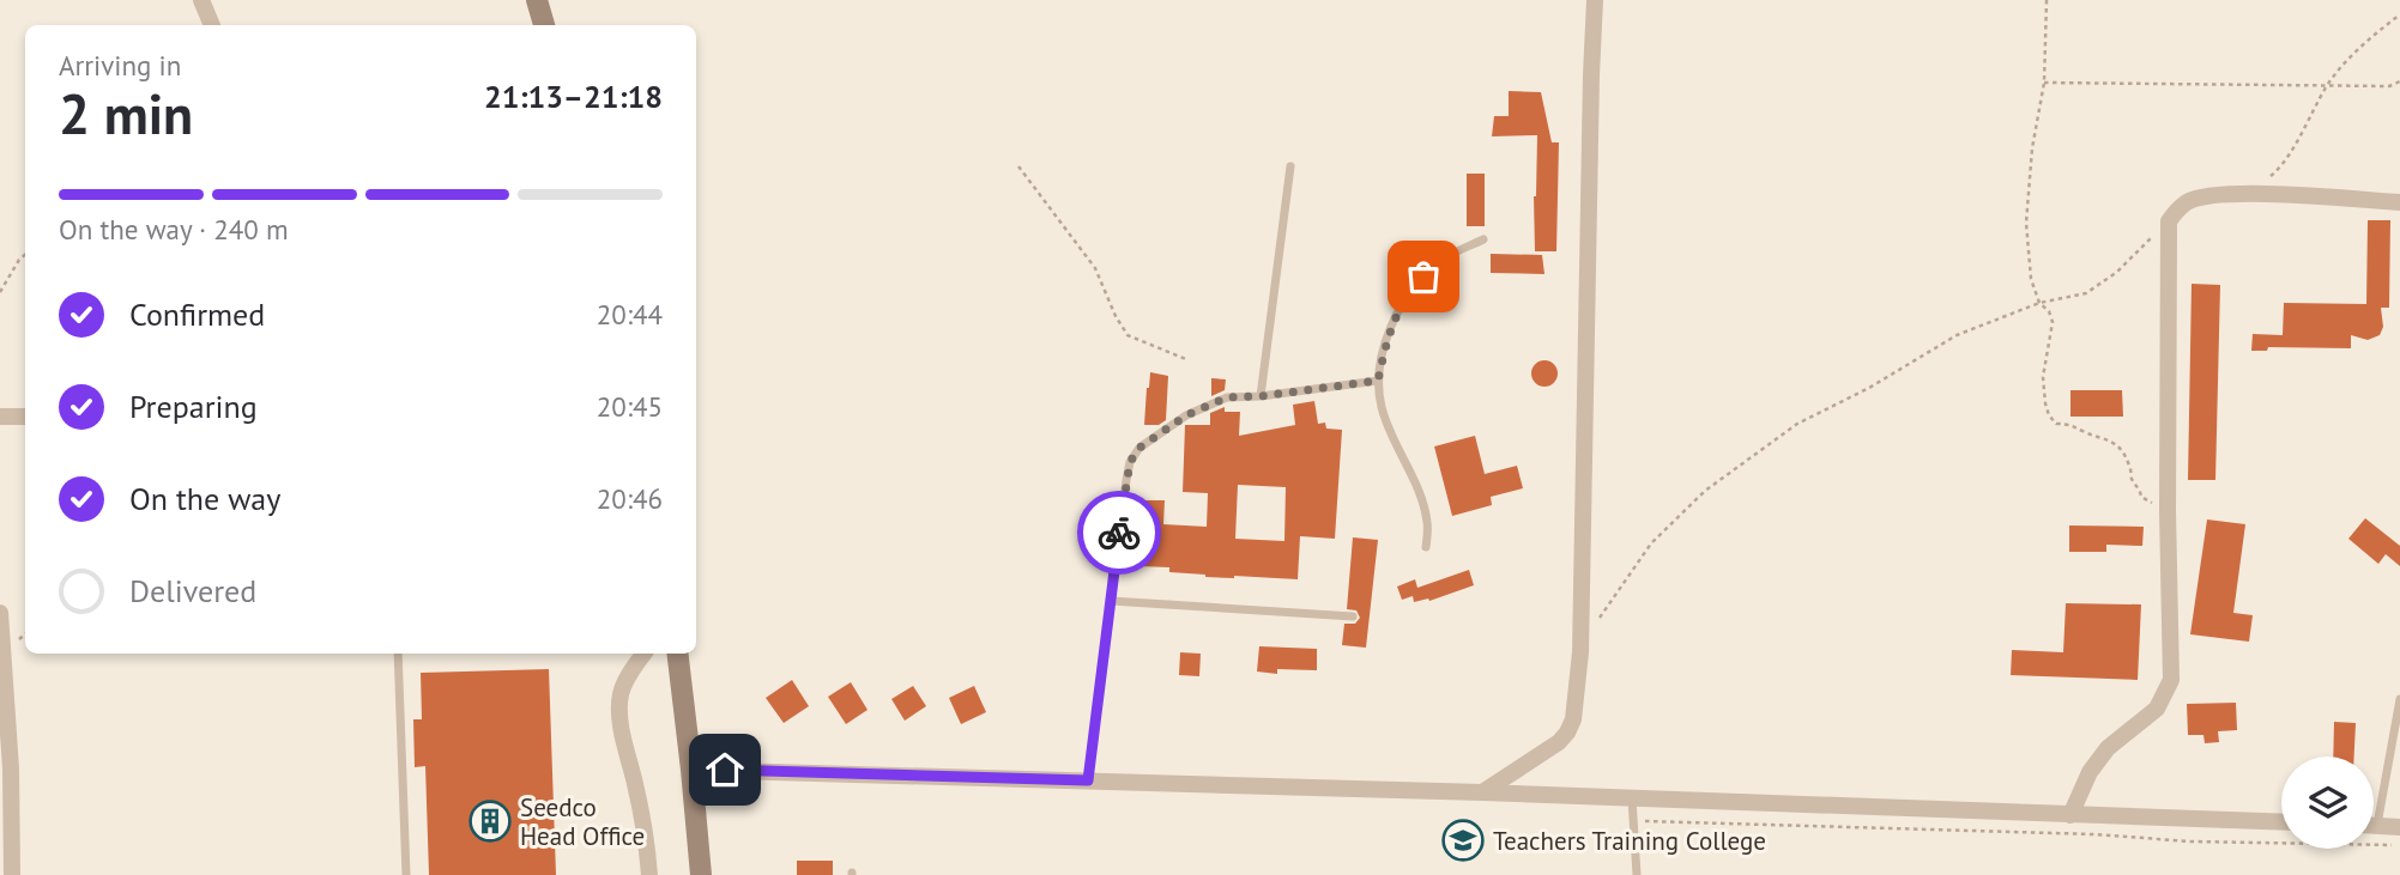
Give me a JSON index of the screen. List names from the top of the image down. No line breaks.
{"places":{"building":["Seedco Head Office"],"school or university":["Teachers Training College"]},"page":{"heading":["2 min","Arriving in","21:13–21:18"],"bar":"On the way · 240 m","list":[["Confirmed","20:44"],["Preparing","20:45"],["On the way","20:46"],"Delivered"]}}
